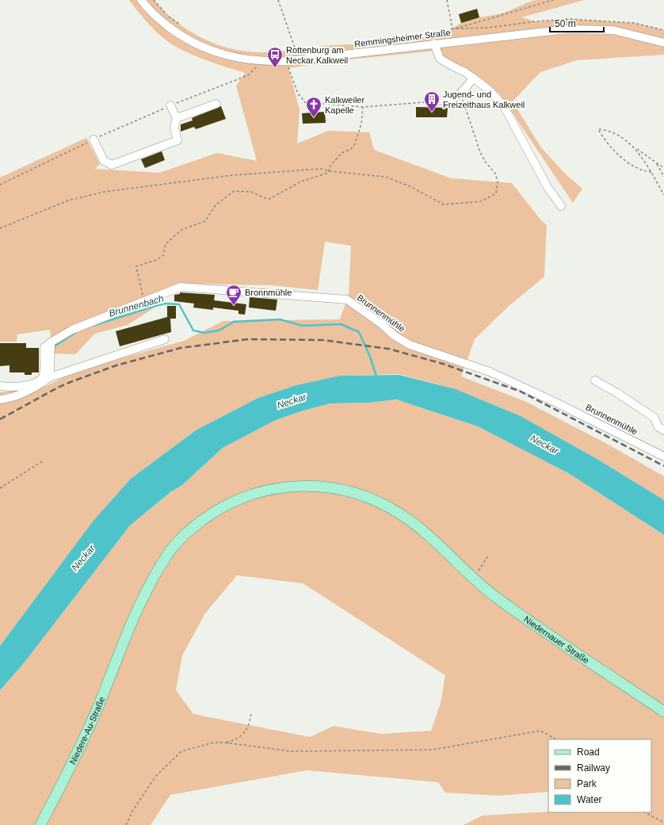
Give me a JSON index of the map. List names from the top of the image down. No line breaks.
{"streets":{"main road":["Niedernauer Straße","Niedere-Au-Straße"],"street":["Remmingsheimer Straße","Brunnenmühle"]},"crossings":[["Niedernauer Straße","Niedere-Au-Straße"]],"water":["Brunnenbach","Neckar"],"places":{"bus stop":["Rottenburg am Neckar Kalkweil"],"building":["Jugend- und Freizeithaus Kalkweil"],"church":["Kalkweiler Kapelle"],"cafe":["Bronnmühle"]},"legend":["Road","Railway","Park","Water"],"scale_bar":"50 m"}
